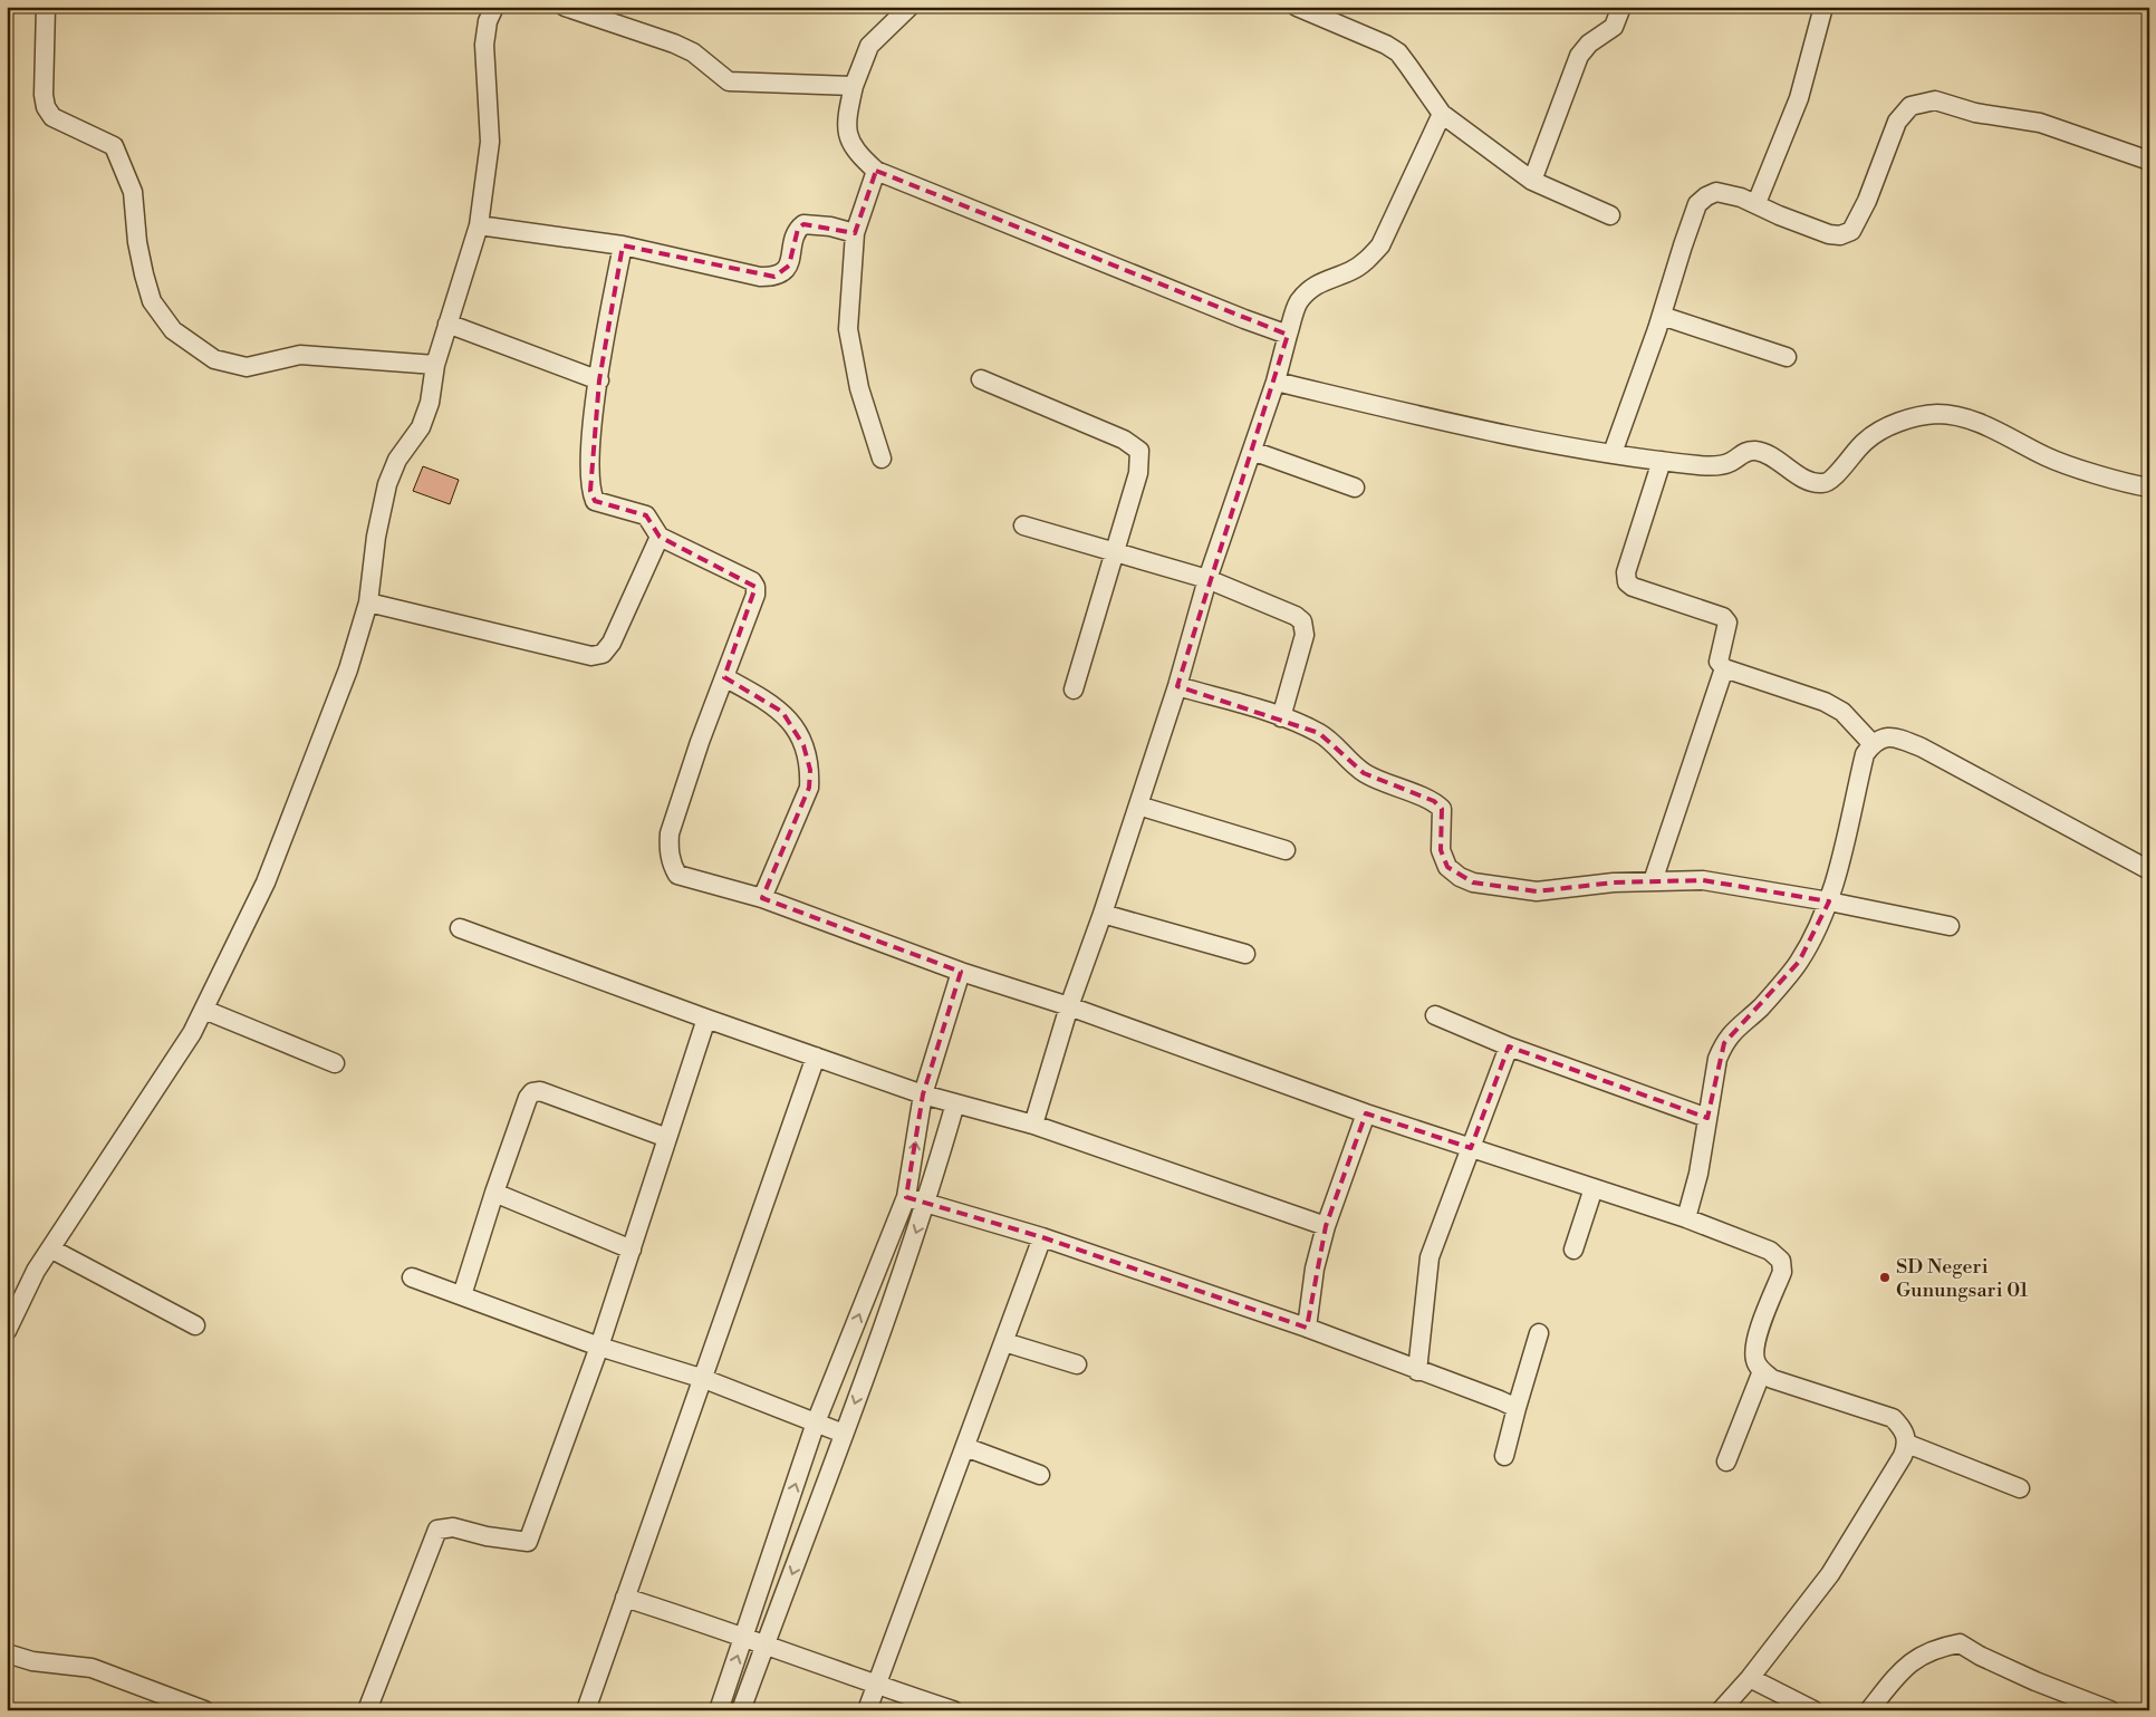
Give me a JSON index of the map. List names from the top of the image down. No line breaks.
{"places":["SD Negeri Gunungsari 01"]}
